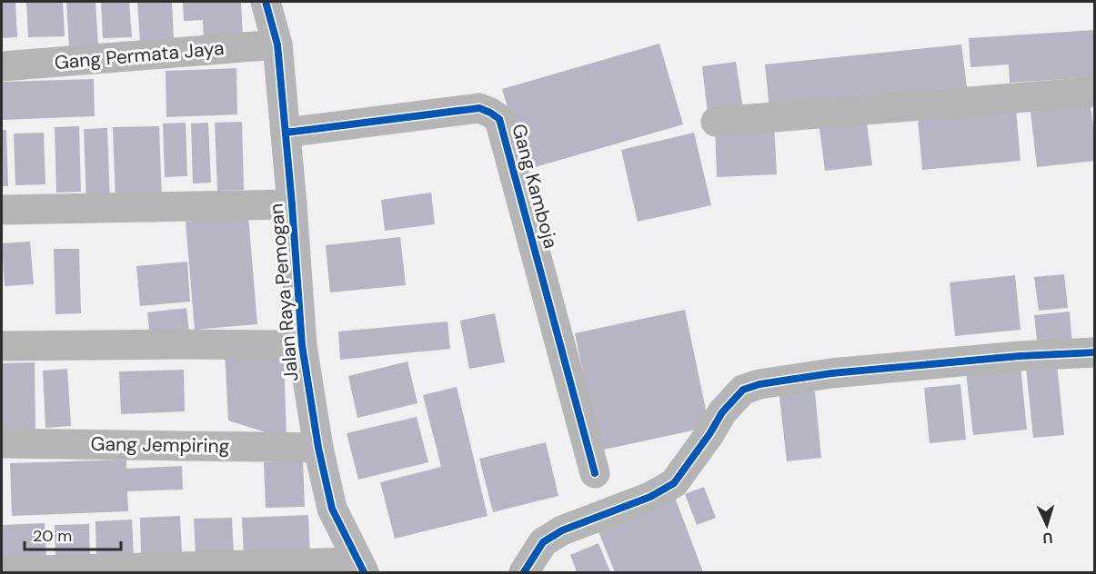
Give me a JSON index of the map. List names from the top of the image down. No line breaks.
{"streets":{"street":["Gang Permata Jaya","Gang Kamboja","Jalan Raya Pemogan","Gang Jempiring"]},"crossings":[["Gang Permata Jaya","Jalan Raya Pemogan"],["Gang Kamboja","Jalan Raya Pemogan"],["Jalan Raya Pemogan","Gang Jempiring"]],"scale_bar":"20 m","north":"bottom"}
